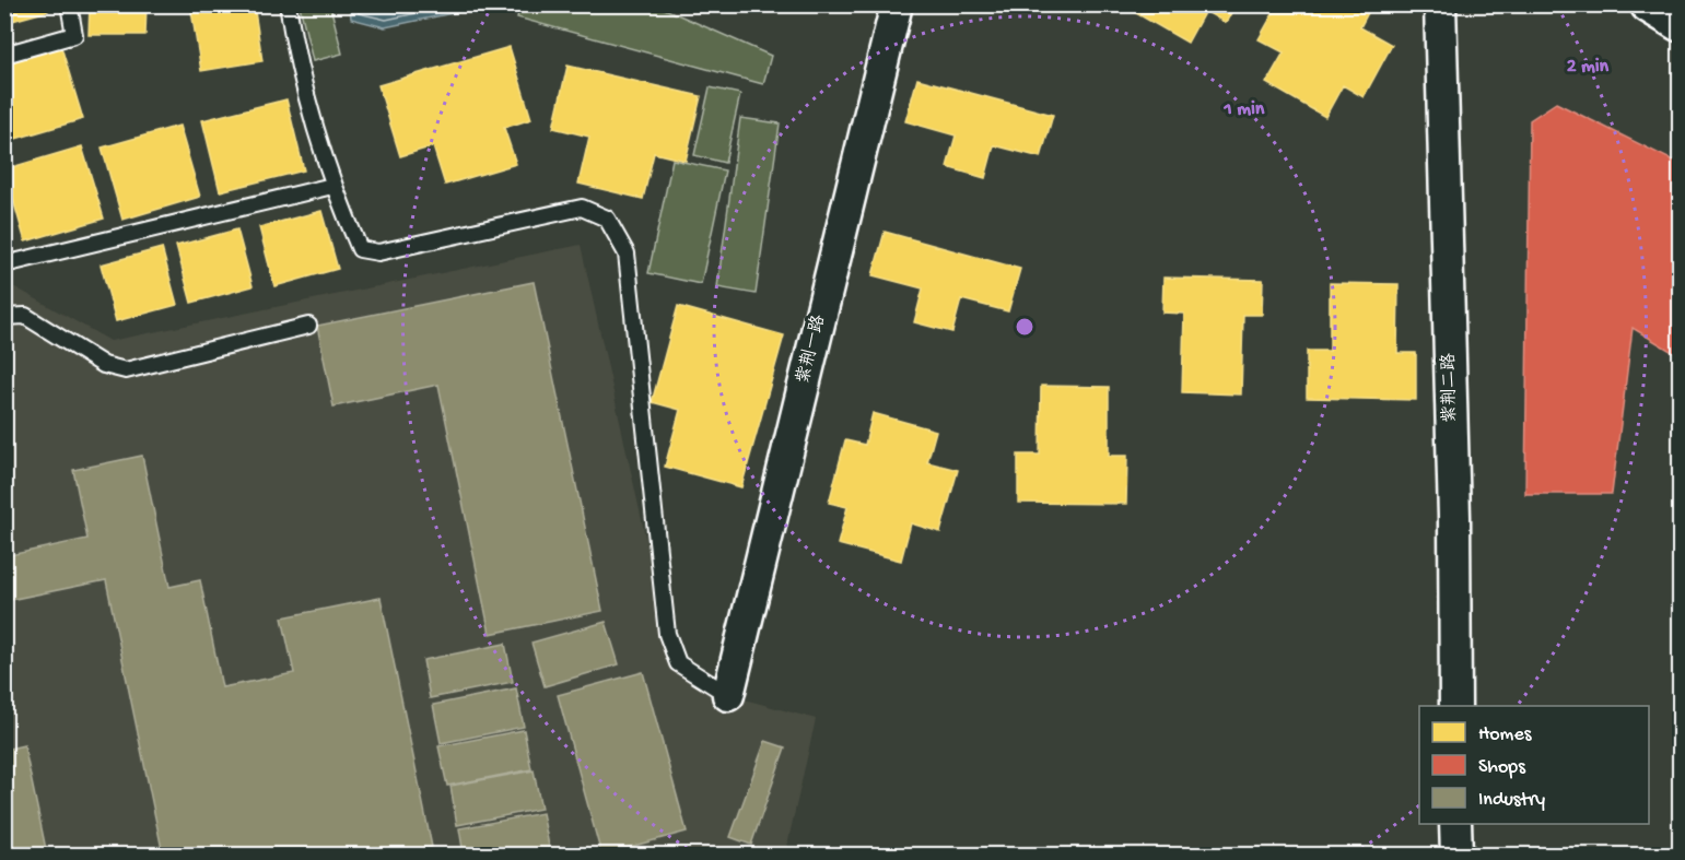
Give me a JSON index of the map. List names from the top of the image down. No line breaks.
{"streets":{"street":["紫荆一路","紫荆二路"]},"legend":["Homes","Shops","Industry"],"rings":["2 min","1 min"]}
